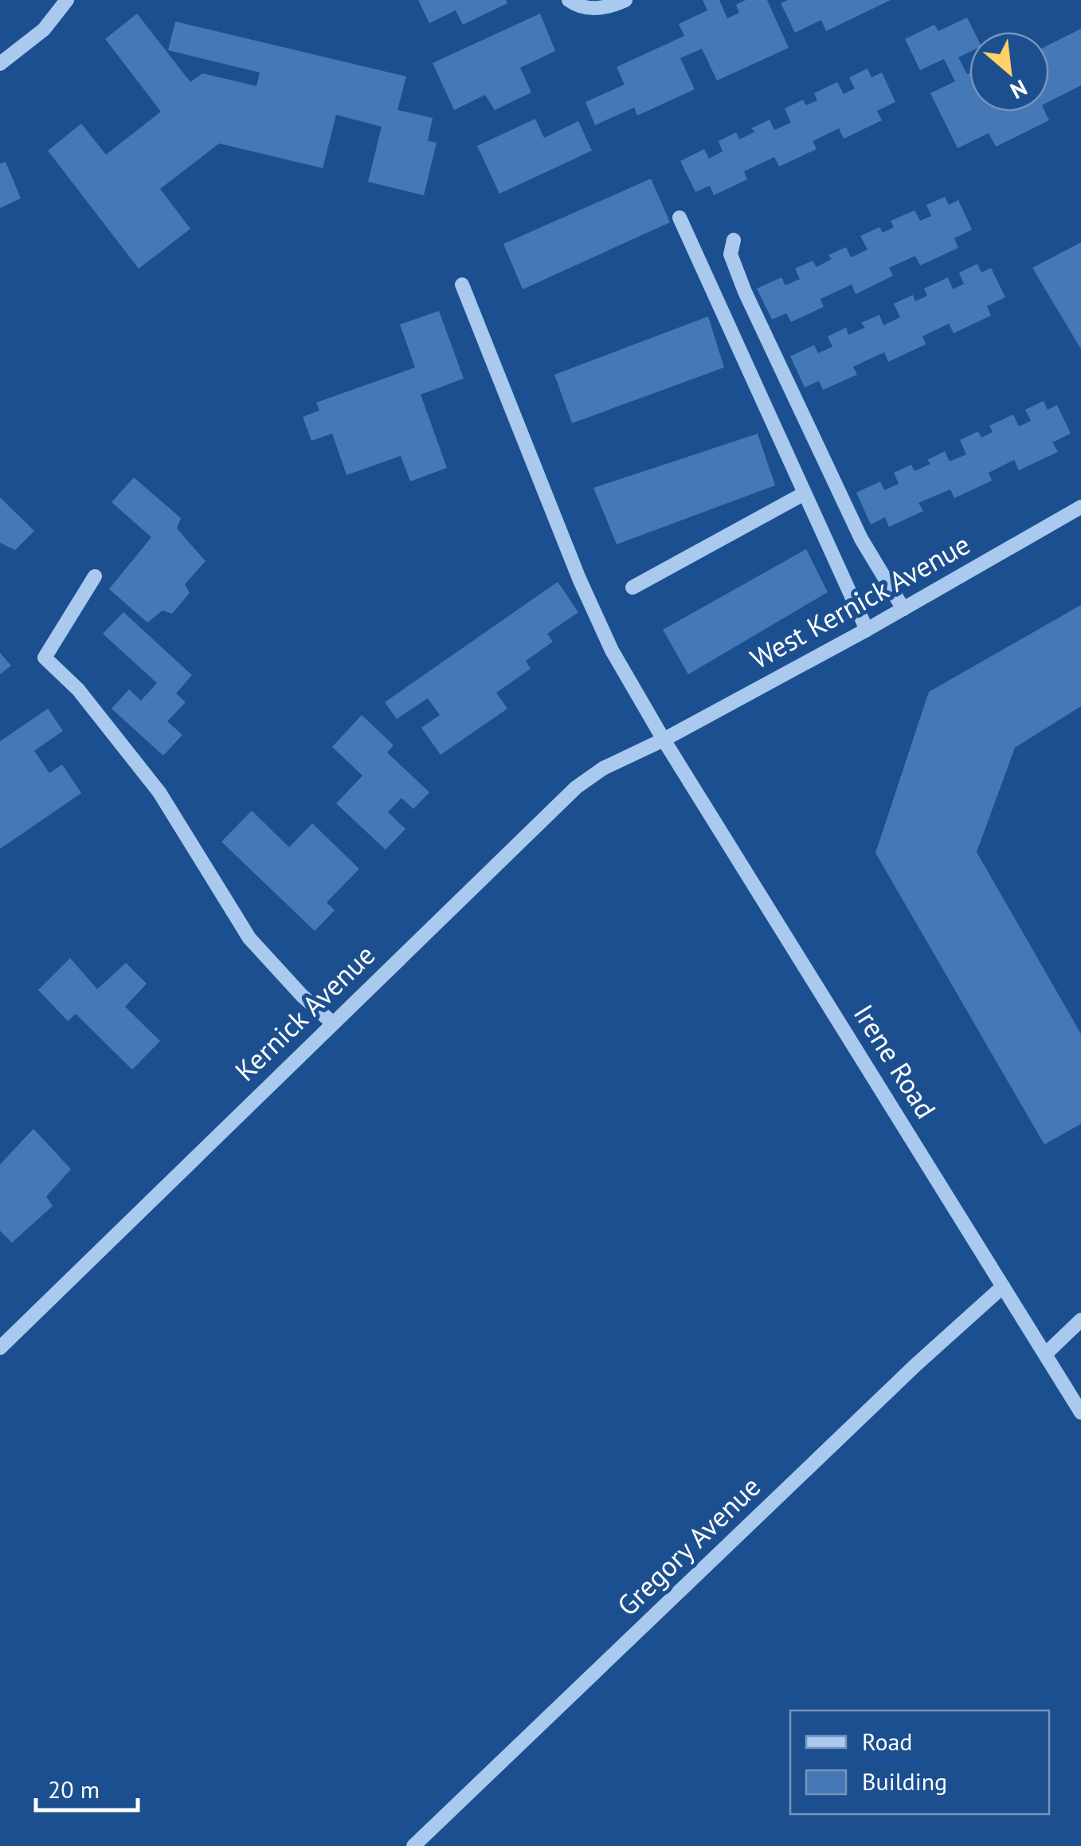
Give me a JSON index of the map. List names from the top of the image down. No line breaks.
{"streets":{"street":["West Kernick Avenue","Kernick Avenue","Irene Road","Gregory Avenue"]},"crossings":[["West Kernick Avenue","Kernick Avenue"],["West Kernick Avenue","Irene Road"],["Kernick Avenue","Irene Road"],["Irene Road","Gregory Avenue"]],"legend":["Road","Building"],"scale_bar":"20 m","north":"bottom right"}
